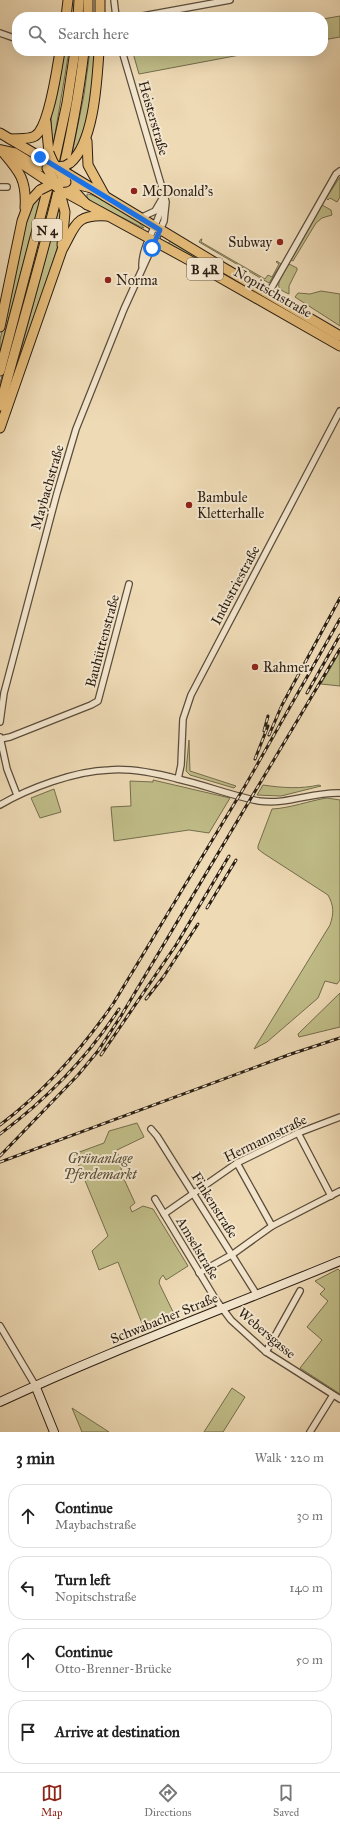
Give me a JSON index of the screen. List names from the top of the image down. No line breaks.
{"streets":{"main road":["N 4","B 4R","Nopitschstraße","Schwabacher Straße"],"street":["Heisterstraße","Maybachstraße","Industriestraße","Bauhüttenstraße","Hermannstraße","Finkenstraße","Amselstraße","Webersgasse"]},"crossings":[["Heisterstraße","Nopitschstraße"],["Heisterstraße","Maybachstraße"],["B 4R","Nopitschstraße"],["Nopitschstraße","Maybachstraße"],["Hermannstraße","Finkenstraße"],["Hermannstraße","Amselstraße"],["Finkenstraße","Schwabacher Straße"],["Amselstraße","Schwabacher Straße"],["Amselstraße","Webersgasse"],["Schwabacher Straße","Webersgasse"]],"parks":["Grünanlage Pferdemarkt"],"places":["McDonald's","Subway","Norma","Bambule Kletterhalle","Rahmer"],"page":{"search":"Search here","heading":["3 min","Walk · 220 m"],"list":[["Continue","Maybachstraße","30 m"],["Turn left","Nopitschstraße","140 m"],["Continue","Otto-Brenner-Brücke","50 m"],"Arrive at destination"],"nav":["Map","Directions","Saved"]}}
